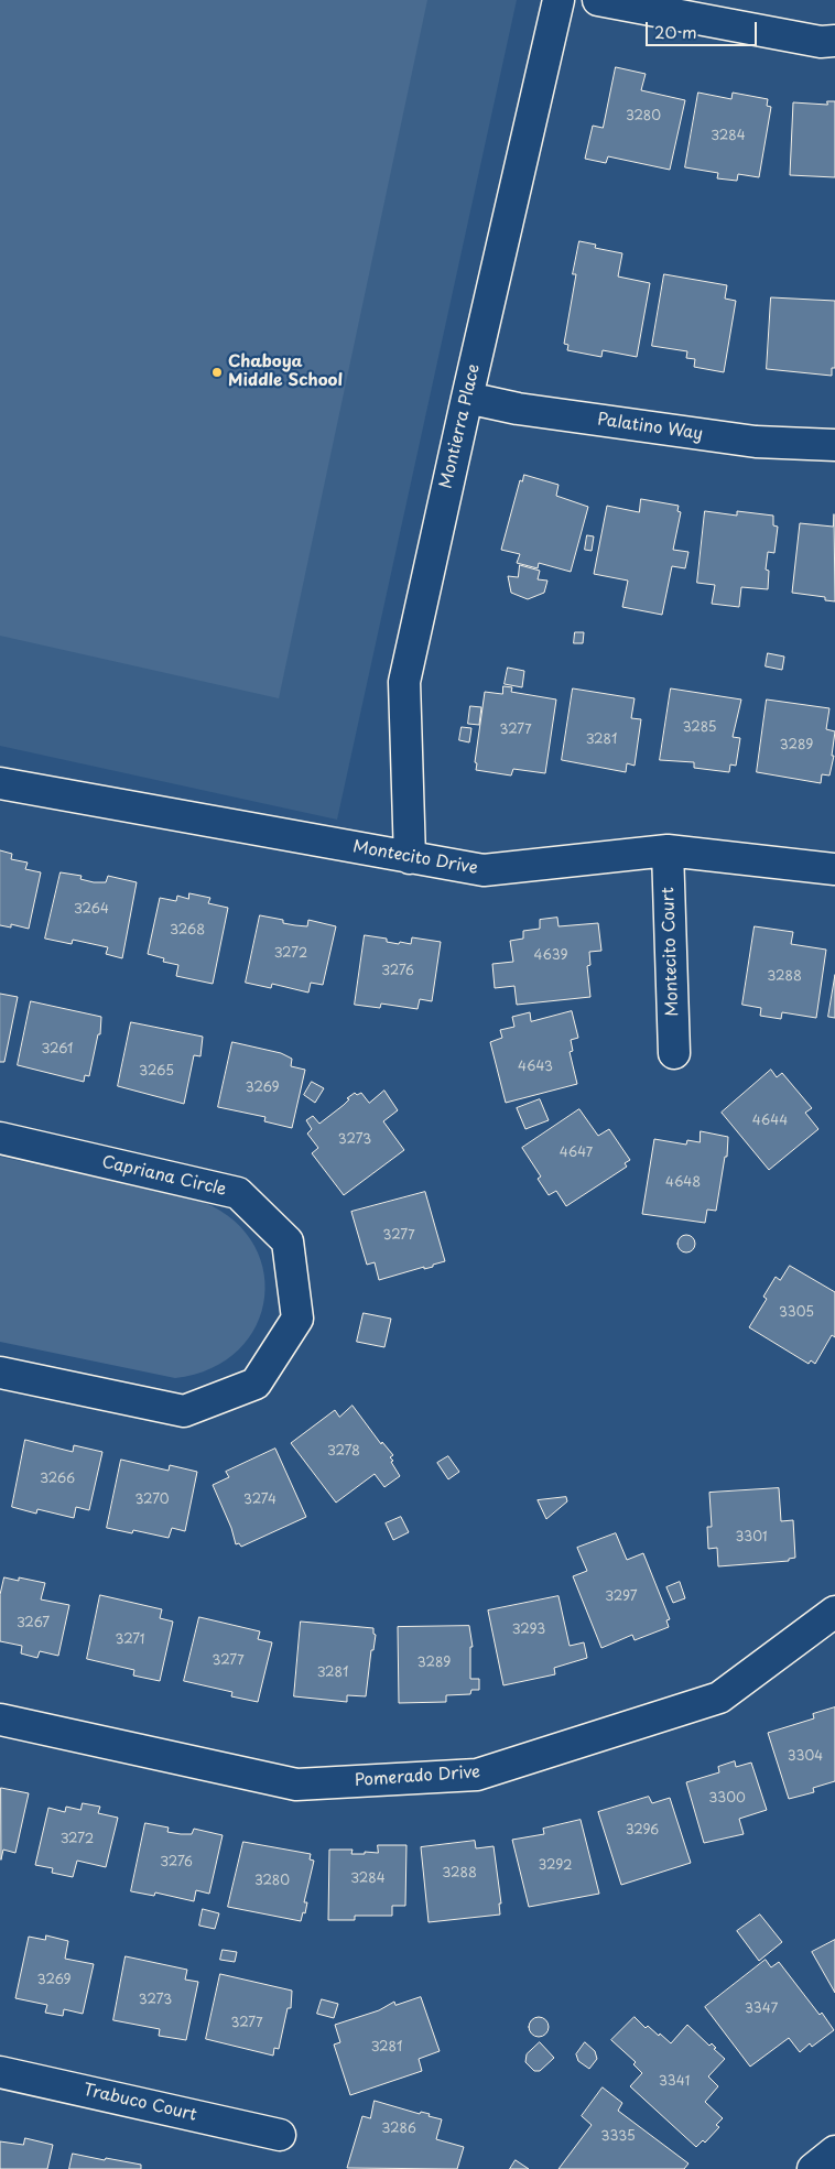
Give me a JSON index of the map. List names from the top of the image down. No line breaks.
{"streets":{"street":["Montierra Place","Palatino Way","Montecito Drive","Montecito Court","Capriana Circle","Pomerado Drive","Trabuco Court"]},"crossings":[["Montierra Place","Palatino Way"],["Montierra Place","Montecito Drive"],["Montecito Drive","Montecito Court"]],"places":["Chaboya Middle School"],"house_numbers":["3280","3284","3285","3277","3281","3289","3264","3268","3272","4639","3276","3288","3261","4643","3265","3269","4644","3273","4647","4648","3277","3305","3278","3266","3270","3274","3301","3297","3267","3293","3271","3277","3289","3281","3304","3300","3296","3272","3276","3292","3288","3284","3280","3269","3273","3347","3277","3281","3341","3286","3335"],"scale_bar":"20 m"}
